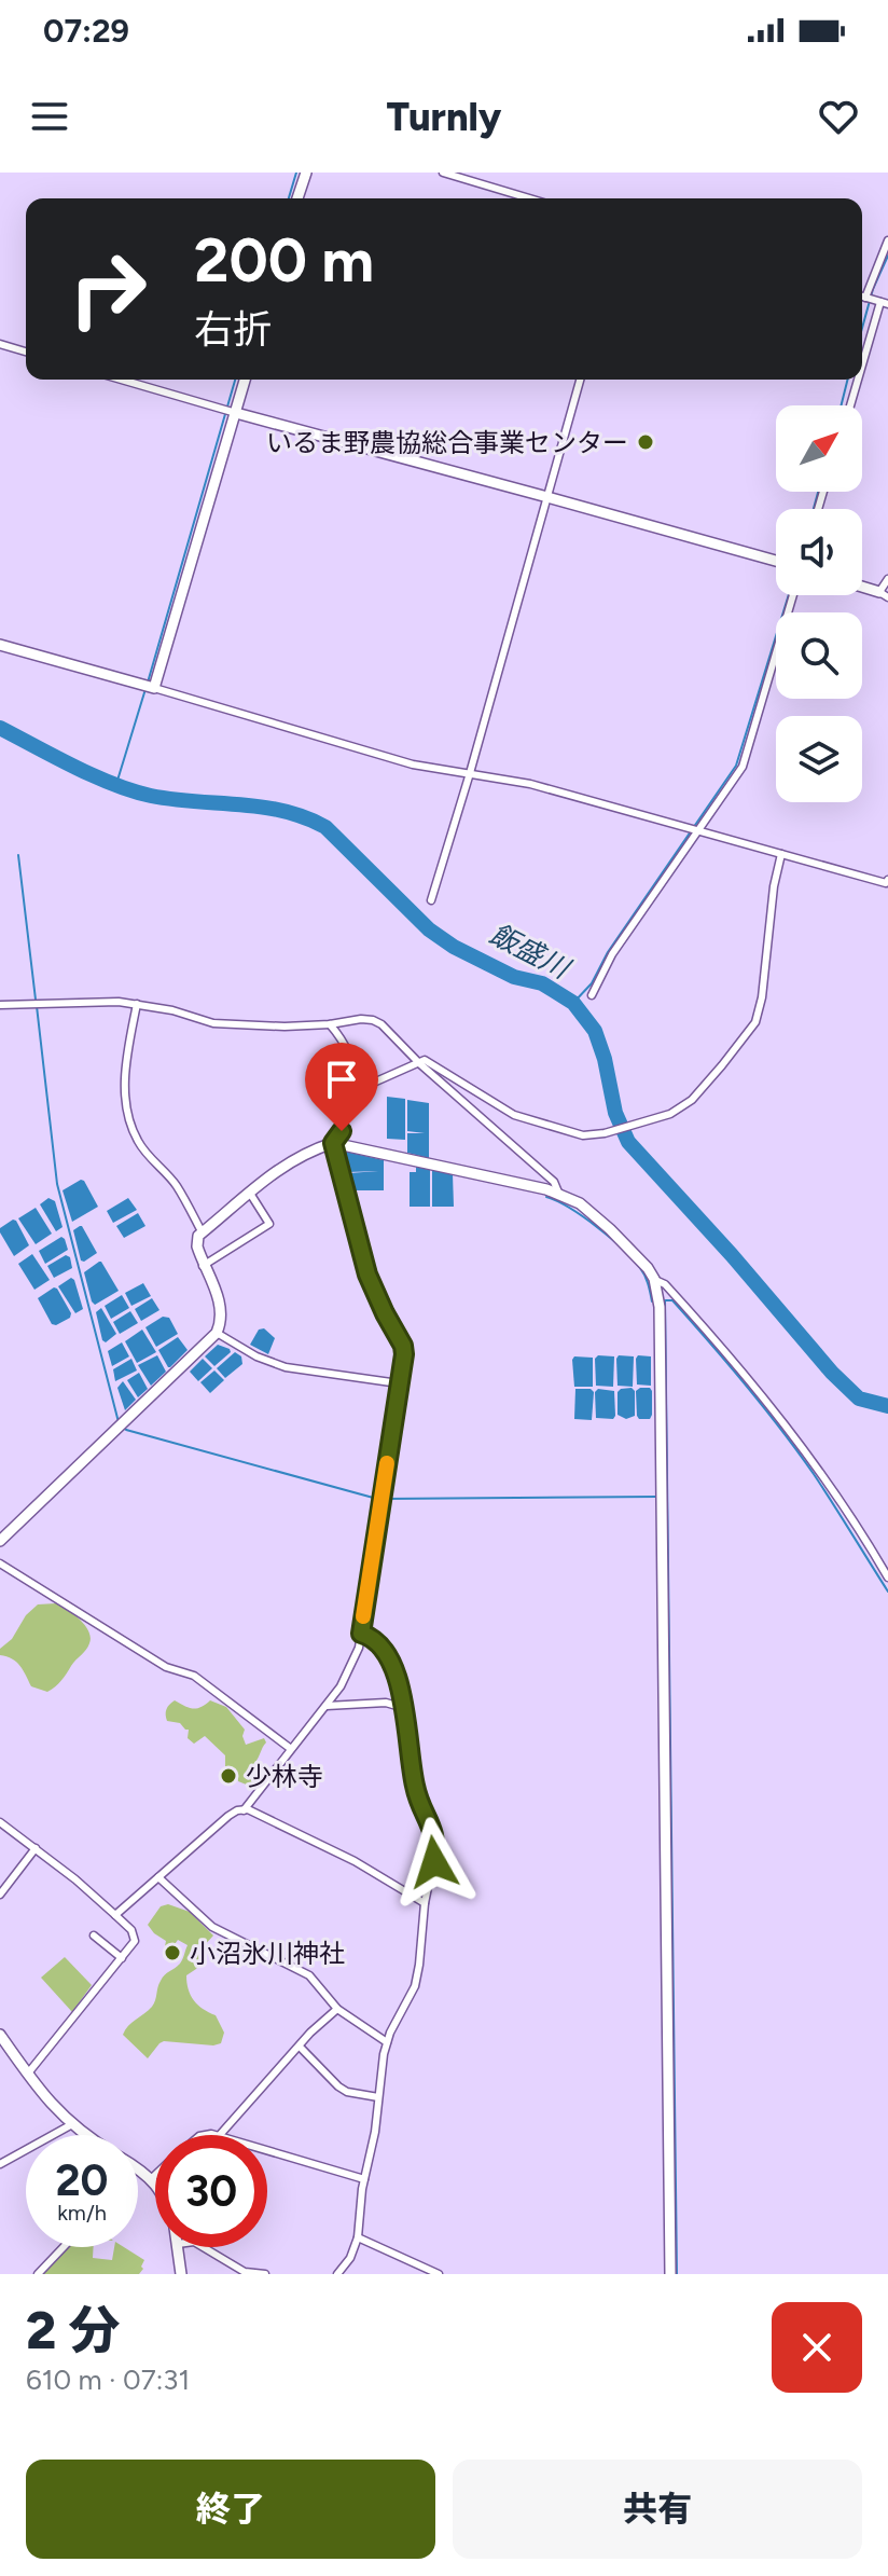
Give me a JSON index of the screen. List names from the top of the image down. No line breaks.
{"water":["飯盛川"],"places":["いるま野農協総合事業センター","少林寺","小沼氷川神社"],"north":"top right","page":{"status":"07:29","header":"Turnly","turn":["200 m","右折"],"speed":"20 km/h","limit":"30","heading":["2 分","610 m · 07:31"],"buttons":["終了","共有"]}}
